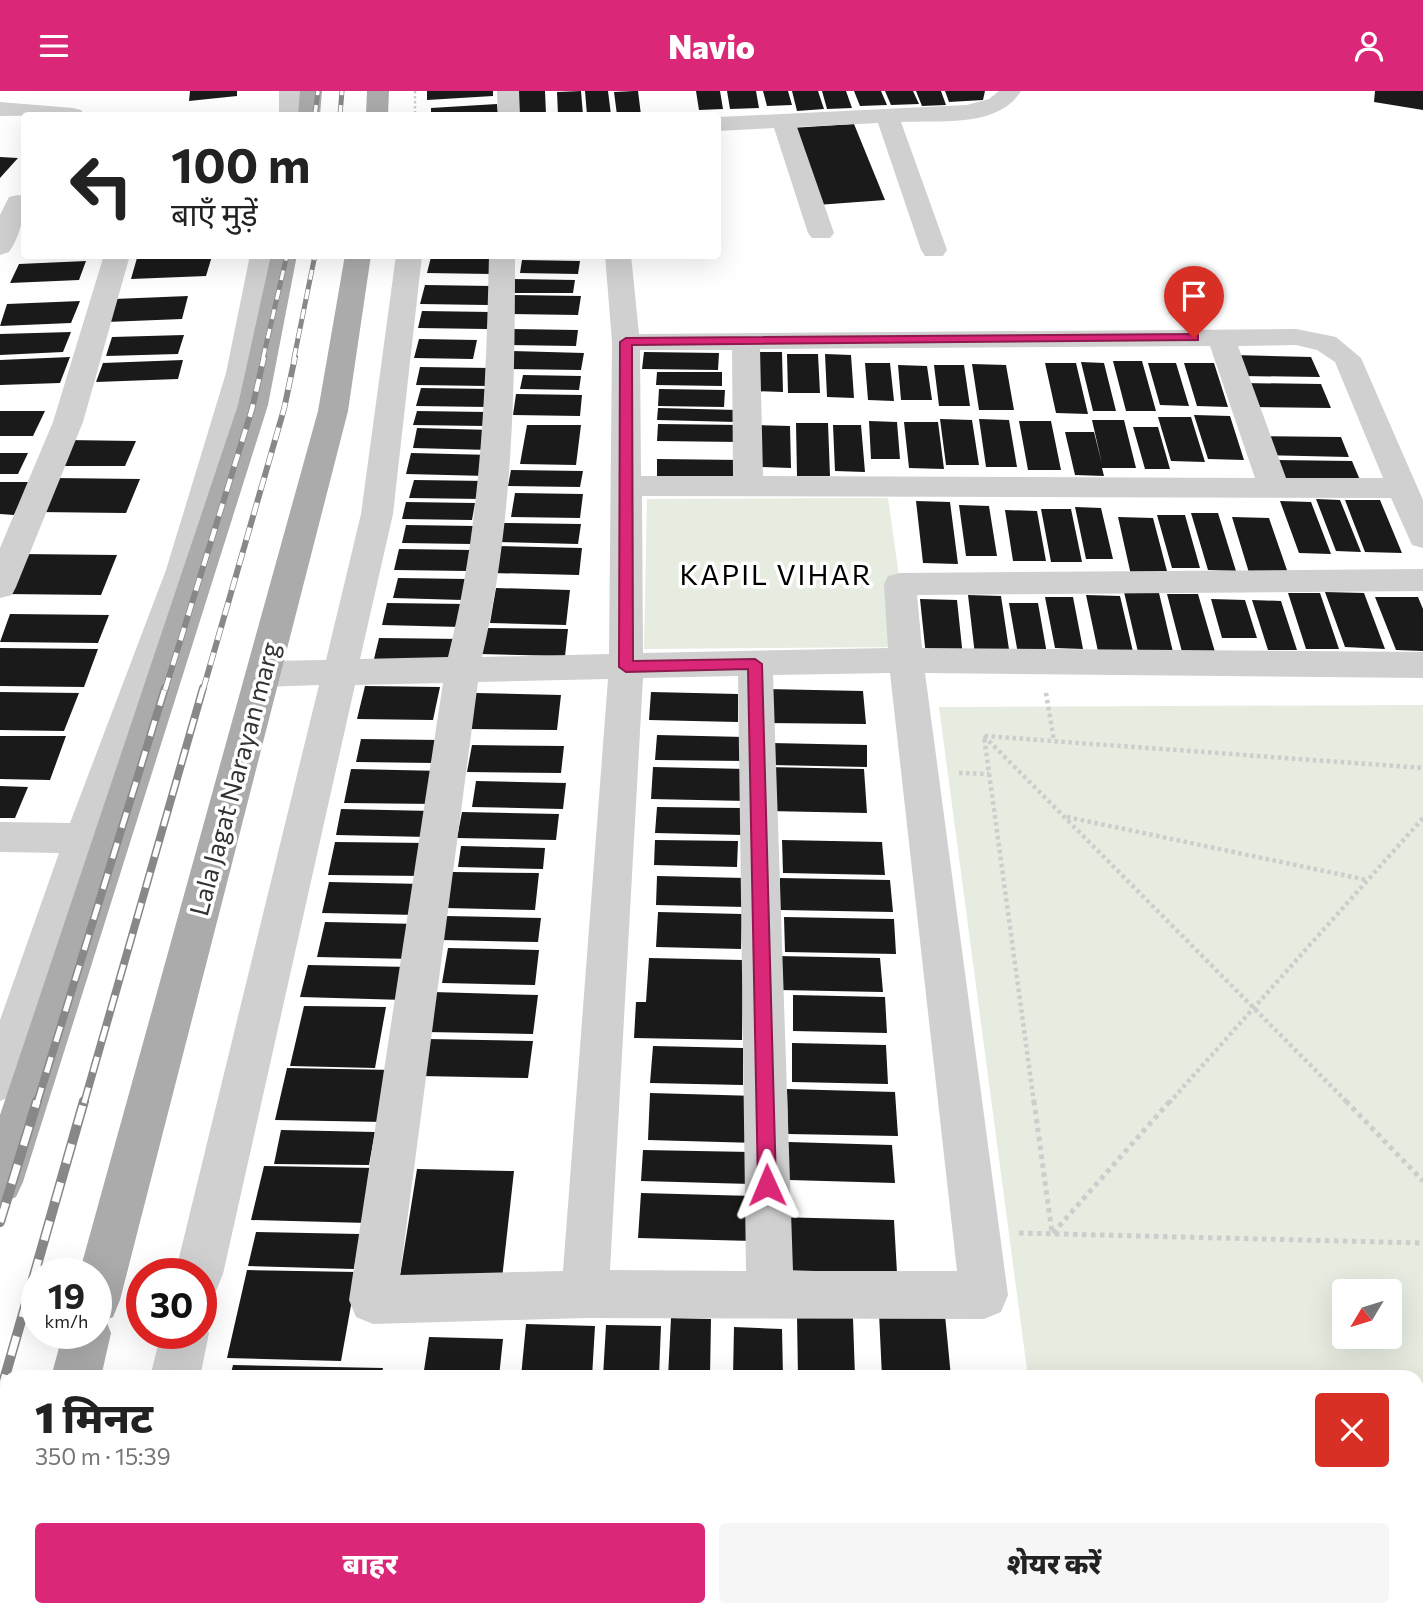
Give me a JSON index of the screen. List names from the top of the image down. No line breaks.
{"streets":{"main road":["Lala Jagat Narayan marg"]},"districts":["KAPIL VIHAR"],"north":"bottom left","page":{"header":"Navio","turn":["100 m","बाएँ मुड़ें"],"speed":"19 km/h","limit":"30","heading":["1 मिनट","350 m · 15:39"],"buttons":["बाहर","शेयर करें"]}}
